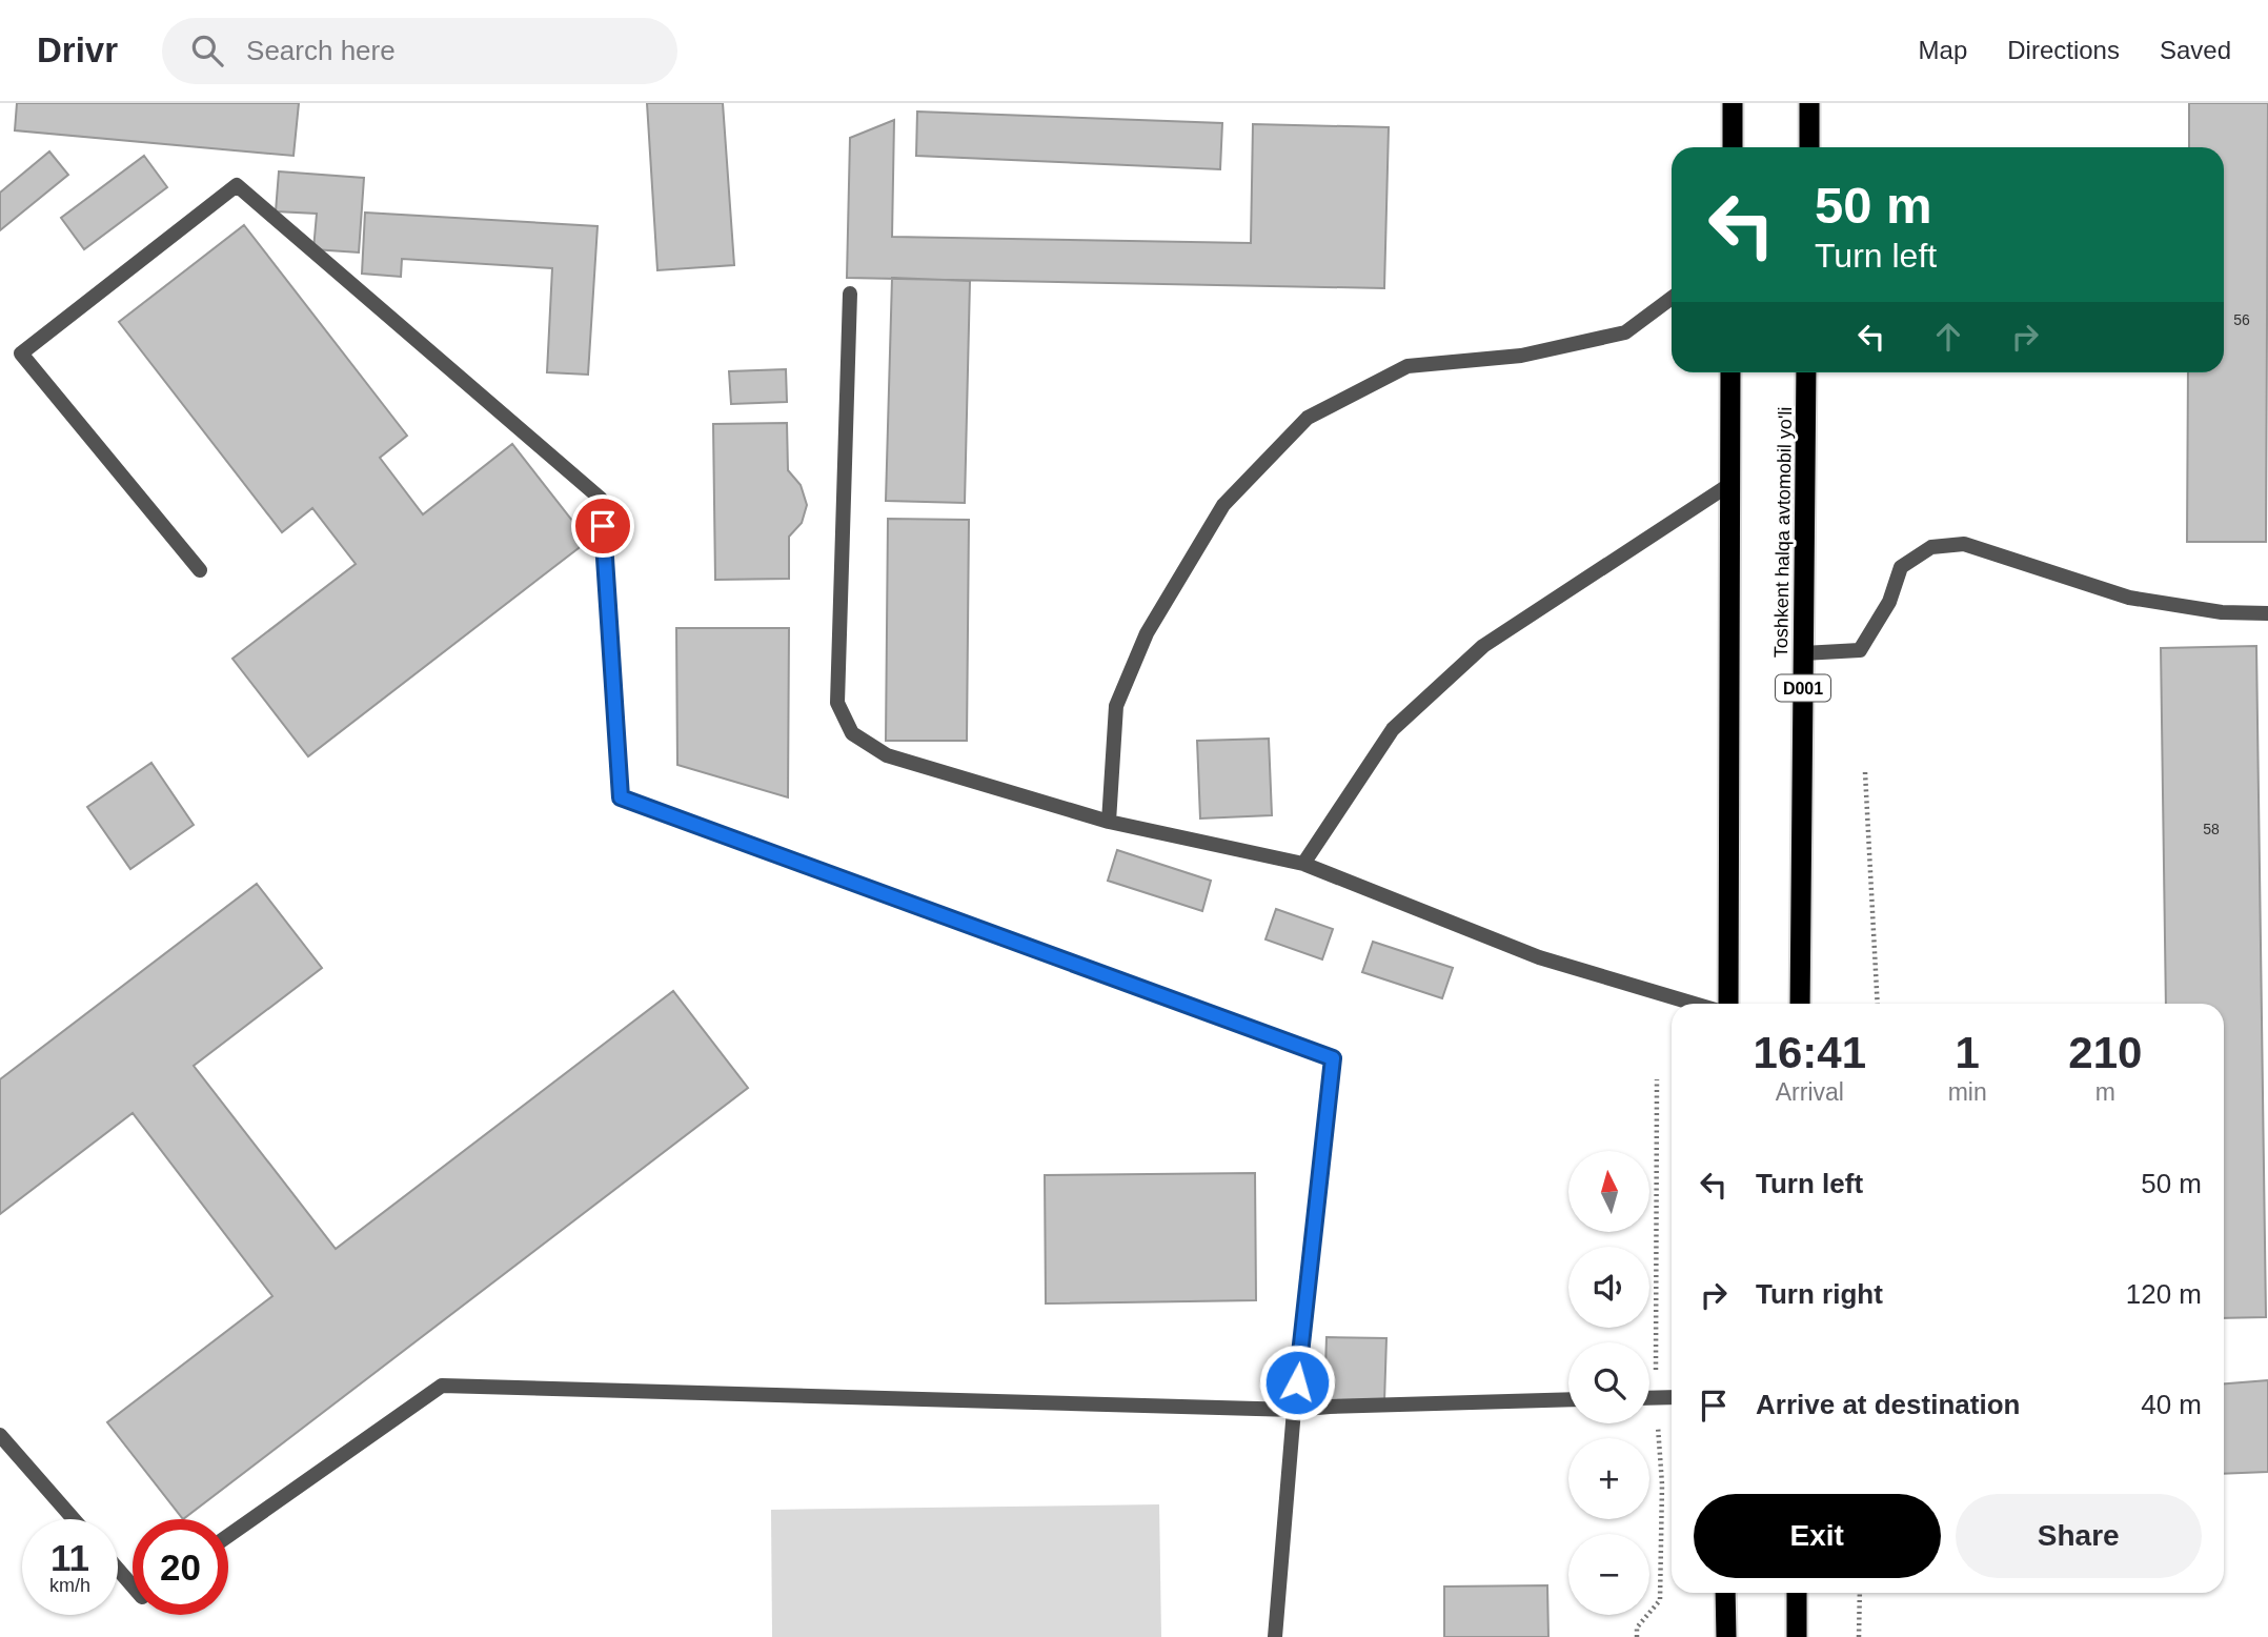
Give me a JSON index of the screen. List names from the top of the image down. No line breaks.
{"streets":{"highway":["Toshkent halqa avtomobil yo'li","D001"]},"house_numbers":["56","58"],"north":"top","page":{"header":"Drivr","search":"Search here","nav":["Map","Directions","Saved"],"turn":["50 m","Turn left"],"eta":["16:41","Arrival","1","min","210","m"],"list":[{"name":"Turn left","value":"50 m"},{"name":"Turn right","value":"120 m"},{"name":"Arrive at destination","value":"40 m"}],"map_buttons":["+","−"],"buttons":["Exit","Share"],"speed":"11 km/h","limit":"20"}}
